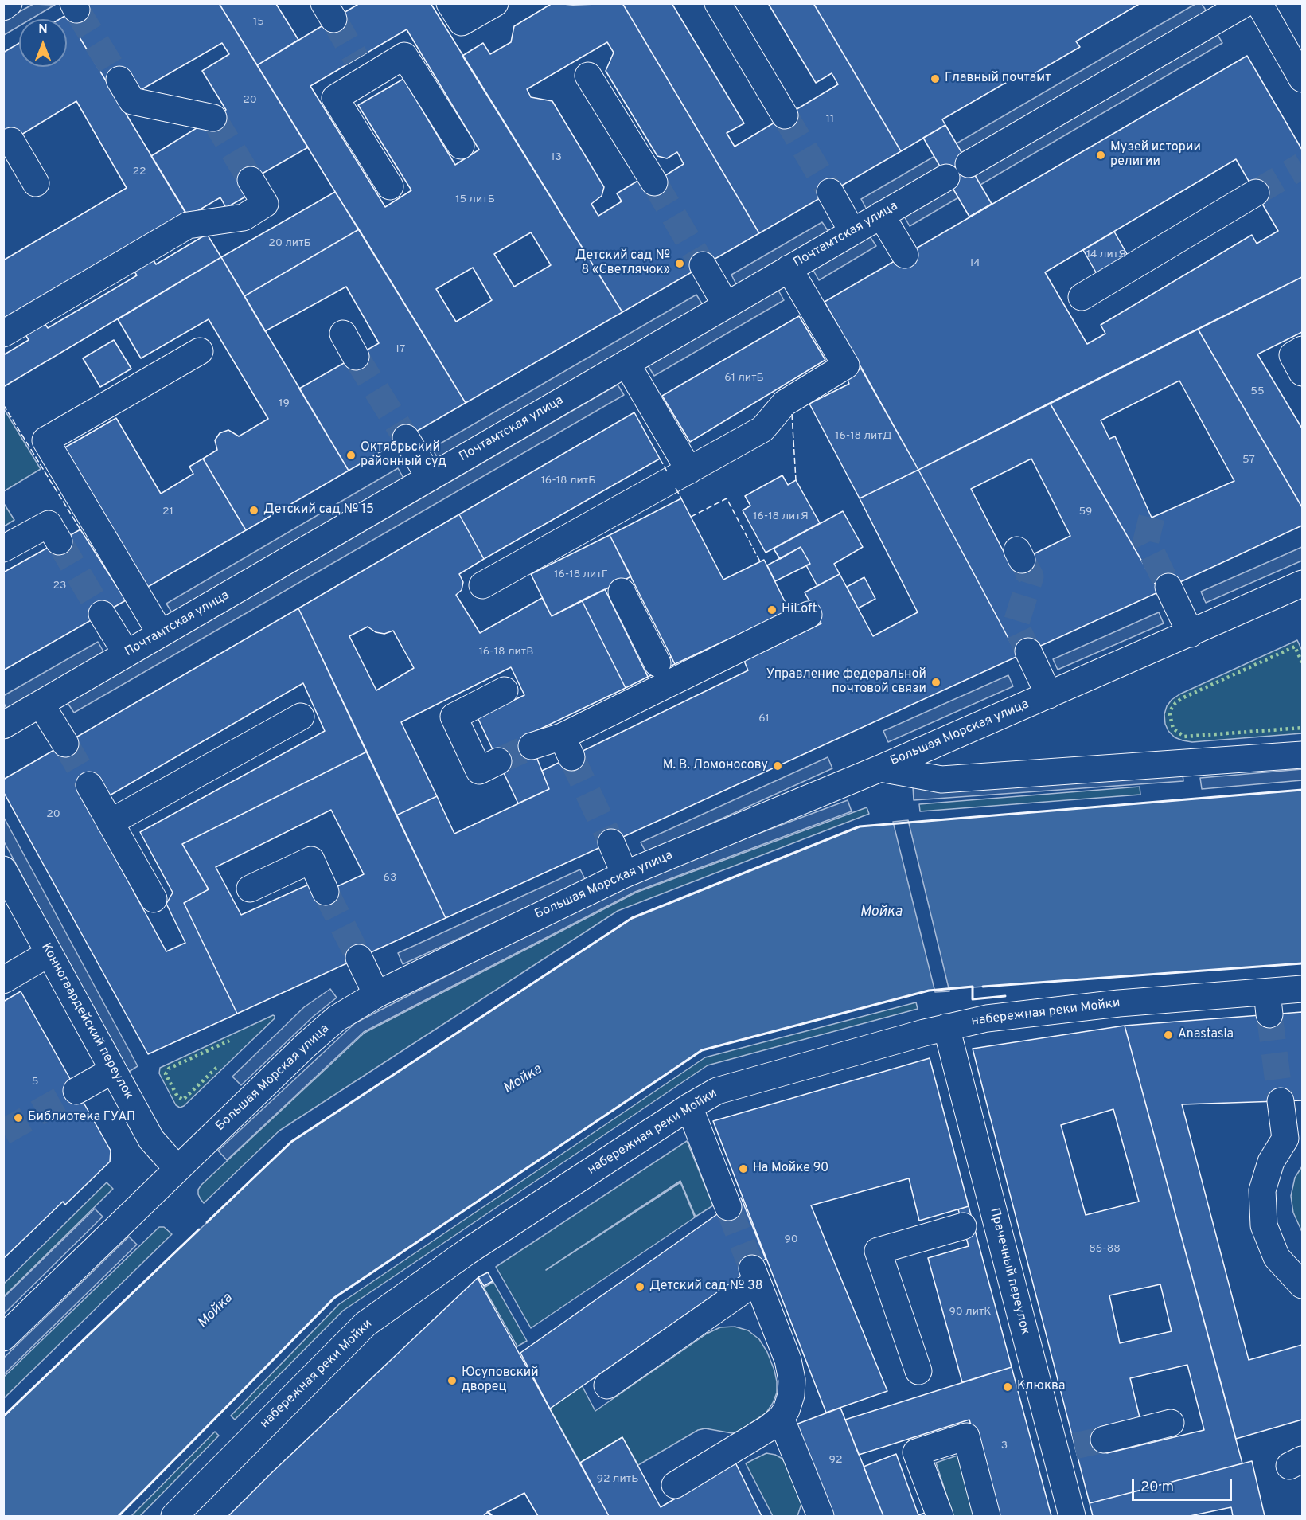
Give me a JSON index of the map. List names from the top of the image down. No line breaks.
{"streets":{"street":["Почтамтская улица","Большая Морская улица","набережная реки Мойки","Конногвардейский переулок","Прачечный переулок"]},"crossings":[["Большая Морская улица","Конногвардейский переулок"],["набережная реки Мойки","Прачечный переулок"]],"water":["Мойка"],"places":["Главный почтамт","Музей истории религии","Детский сад № 8 «Светлячок»","Октябрьский районный суд","Детский сад № 15","HiLoft","Управление федеральной почтовой связи","М. В. Ломоносову","Anastasia","Библиотека ГУАП","На Мойке 90","Детский сад № 38","Юсуповский дворец","Клюква"],"house_numbers":["15","20","11","13","22","15 литБ","20 литБ","14 литЯ","14","17","61 литБ","55","19","16-18 литД","57","16-18 литБ","21","59","16-18 литЯ","16-18 литГ","23","16-18 литВ","61","20","63","5","90","86-88","90 литК","3","92","92 литБ"],"scale_bar":"20 m","north":"top"}
